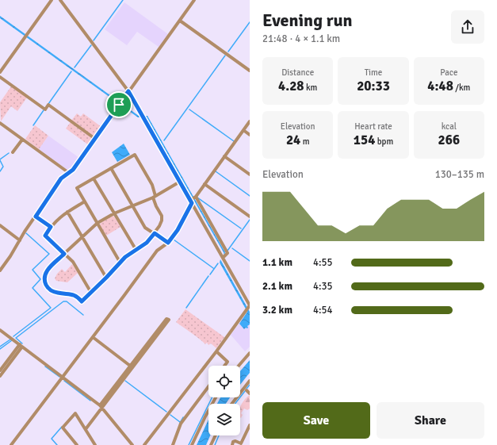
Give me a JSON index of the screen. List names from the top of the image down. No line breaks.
{"page":{"heading":["Evening run","21:48 · 4 × 1.1 km"],"stats":[["Distance","4.28 km"],["Time","20:33"],["Pace","4:48 /km"],["Elevation","24 m"],["Heart rate","154 bpm"],["kcal","266"]],"chart":["Elevation","130–135 m"],"list":[{"name":"1.1 km","note":"4:55"},{"name":"2.1 km","note":"4:35"},{"name":"3.2 km","note":"4:54"}],"buttons":["Save","Share"]}}
